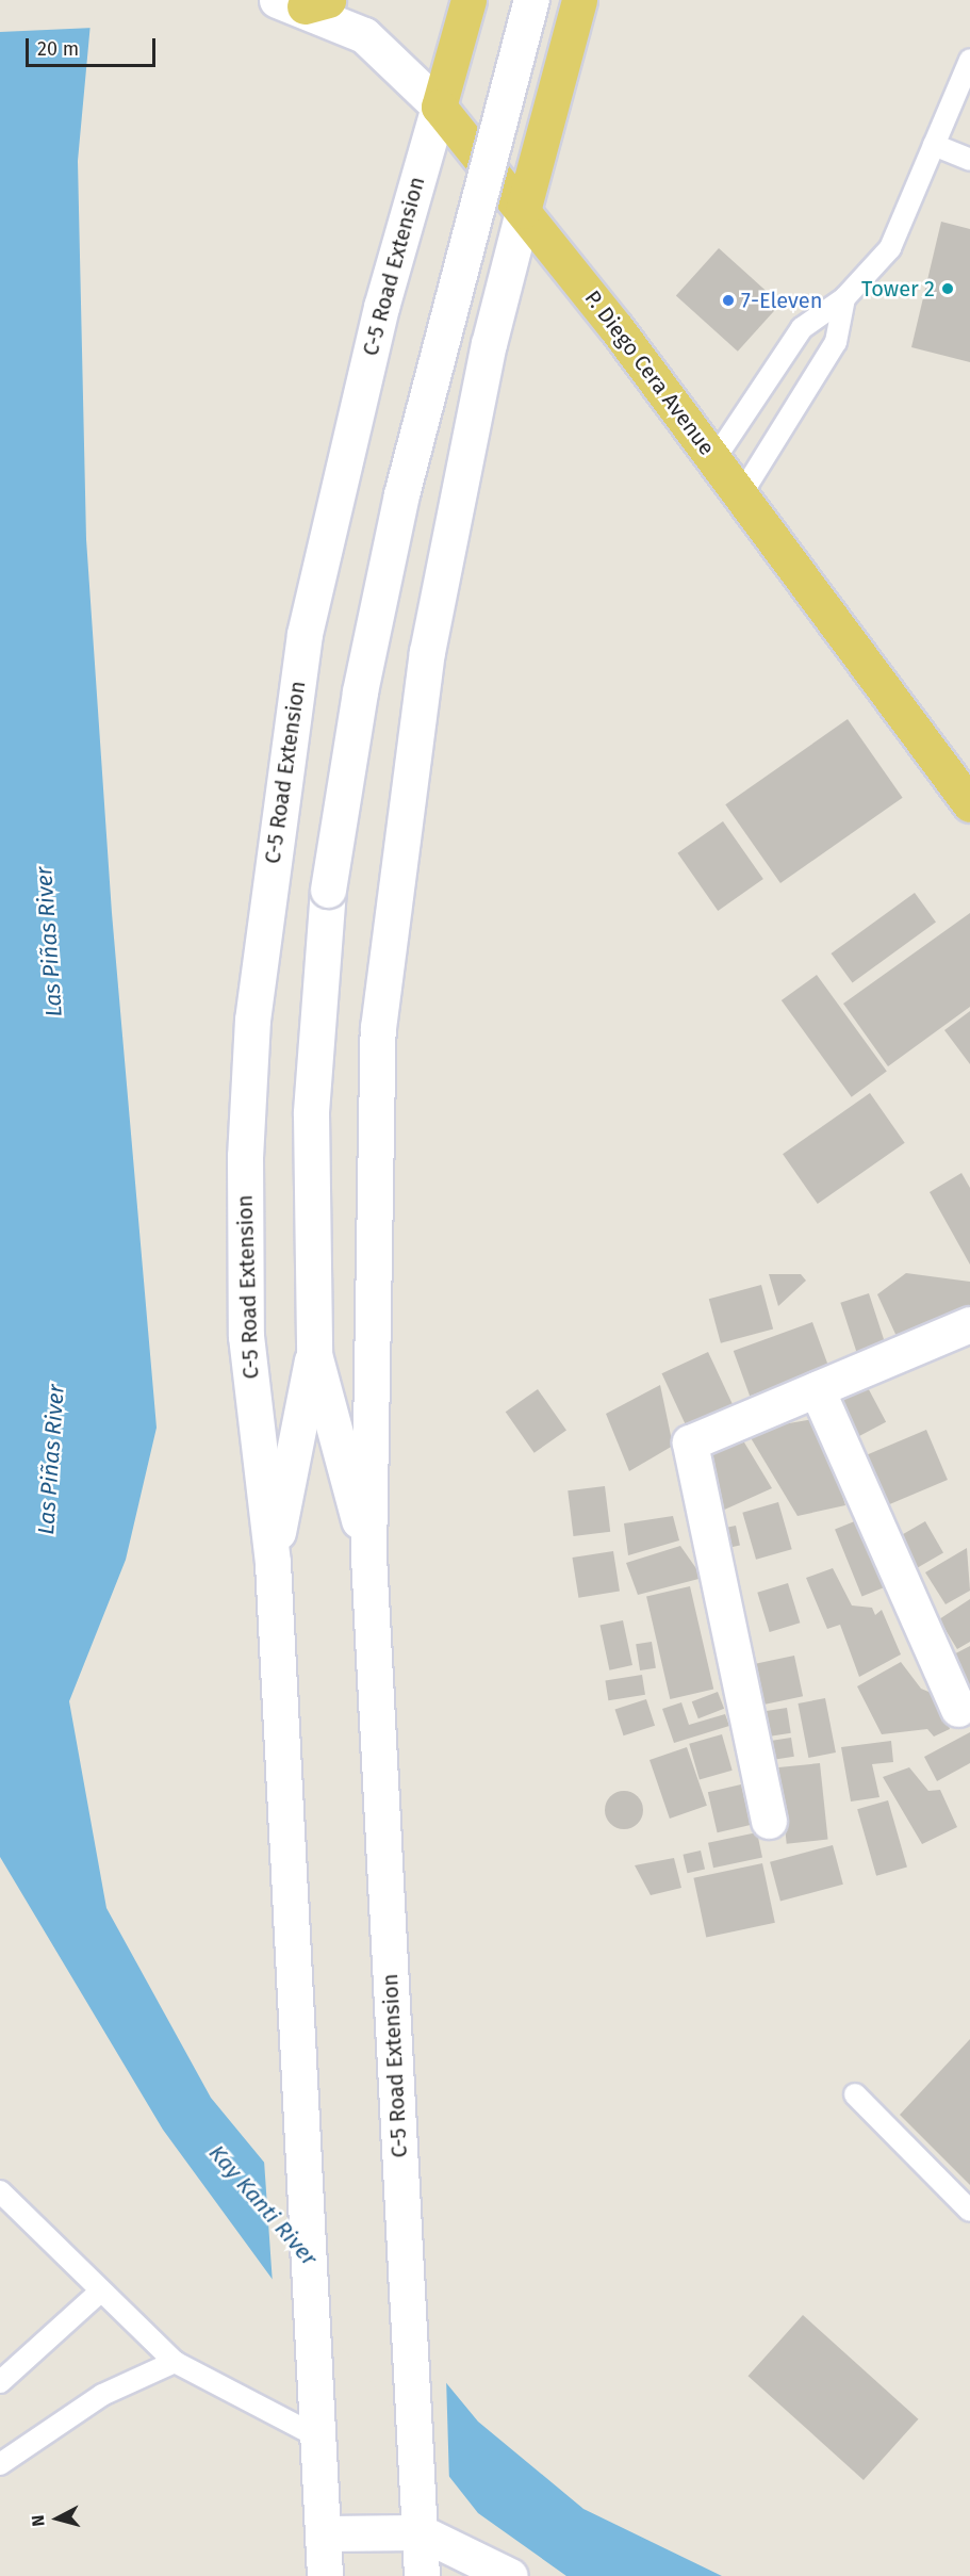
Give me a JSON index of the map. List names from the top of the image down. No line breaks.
{"streets":{"main road":["C-5 Road Extension","P. Diego Cera Avenue"]},"crossings":[["C-5 Road Extension","P. Diego Cera Avenue"]],"water":["Las Piñas River","Kay Kanti River"],"places":["Tower 2","7-Eleven"],"scale_bar":"20 m","north":"left"}
